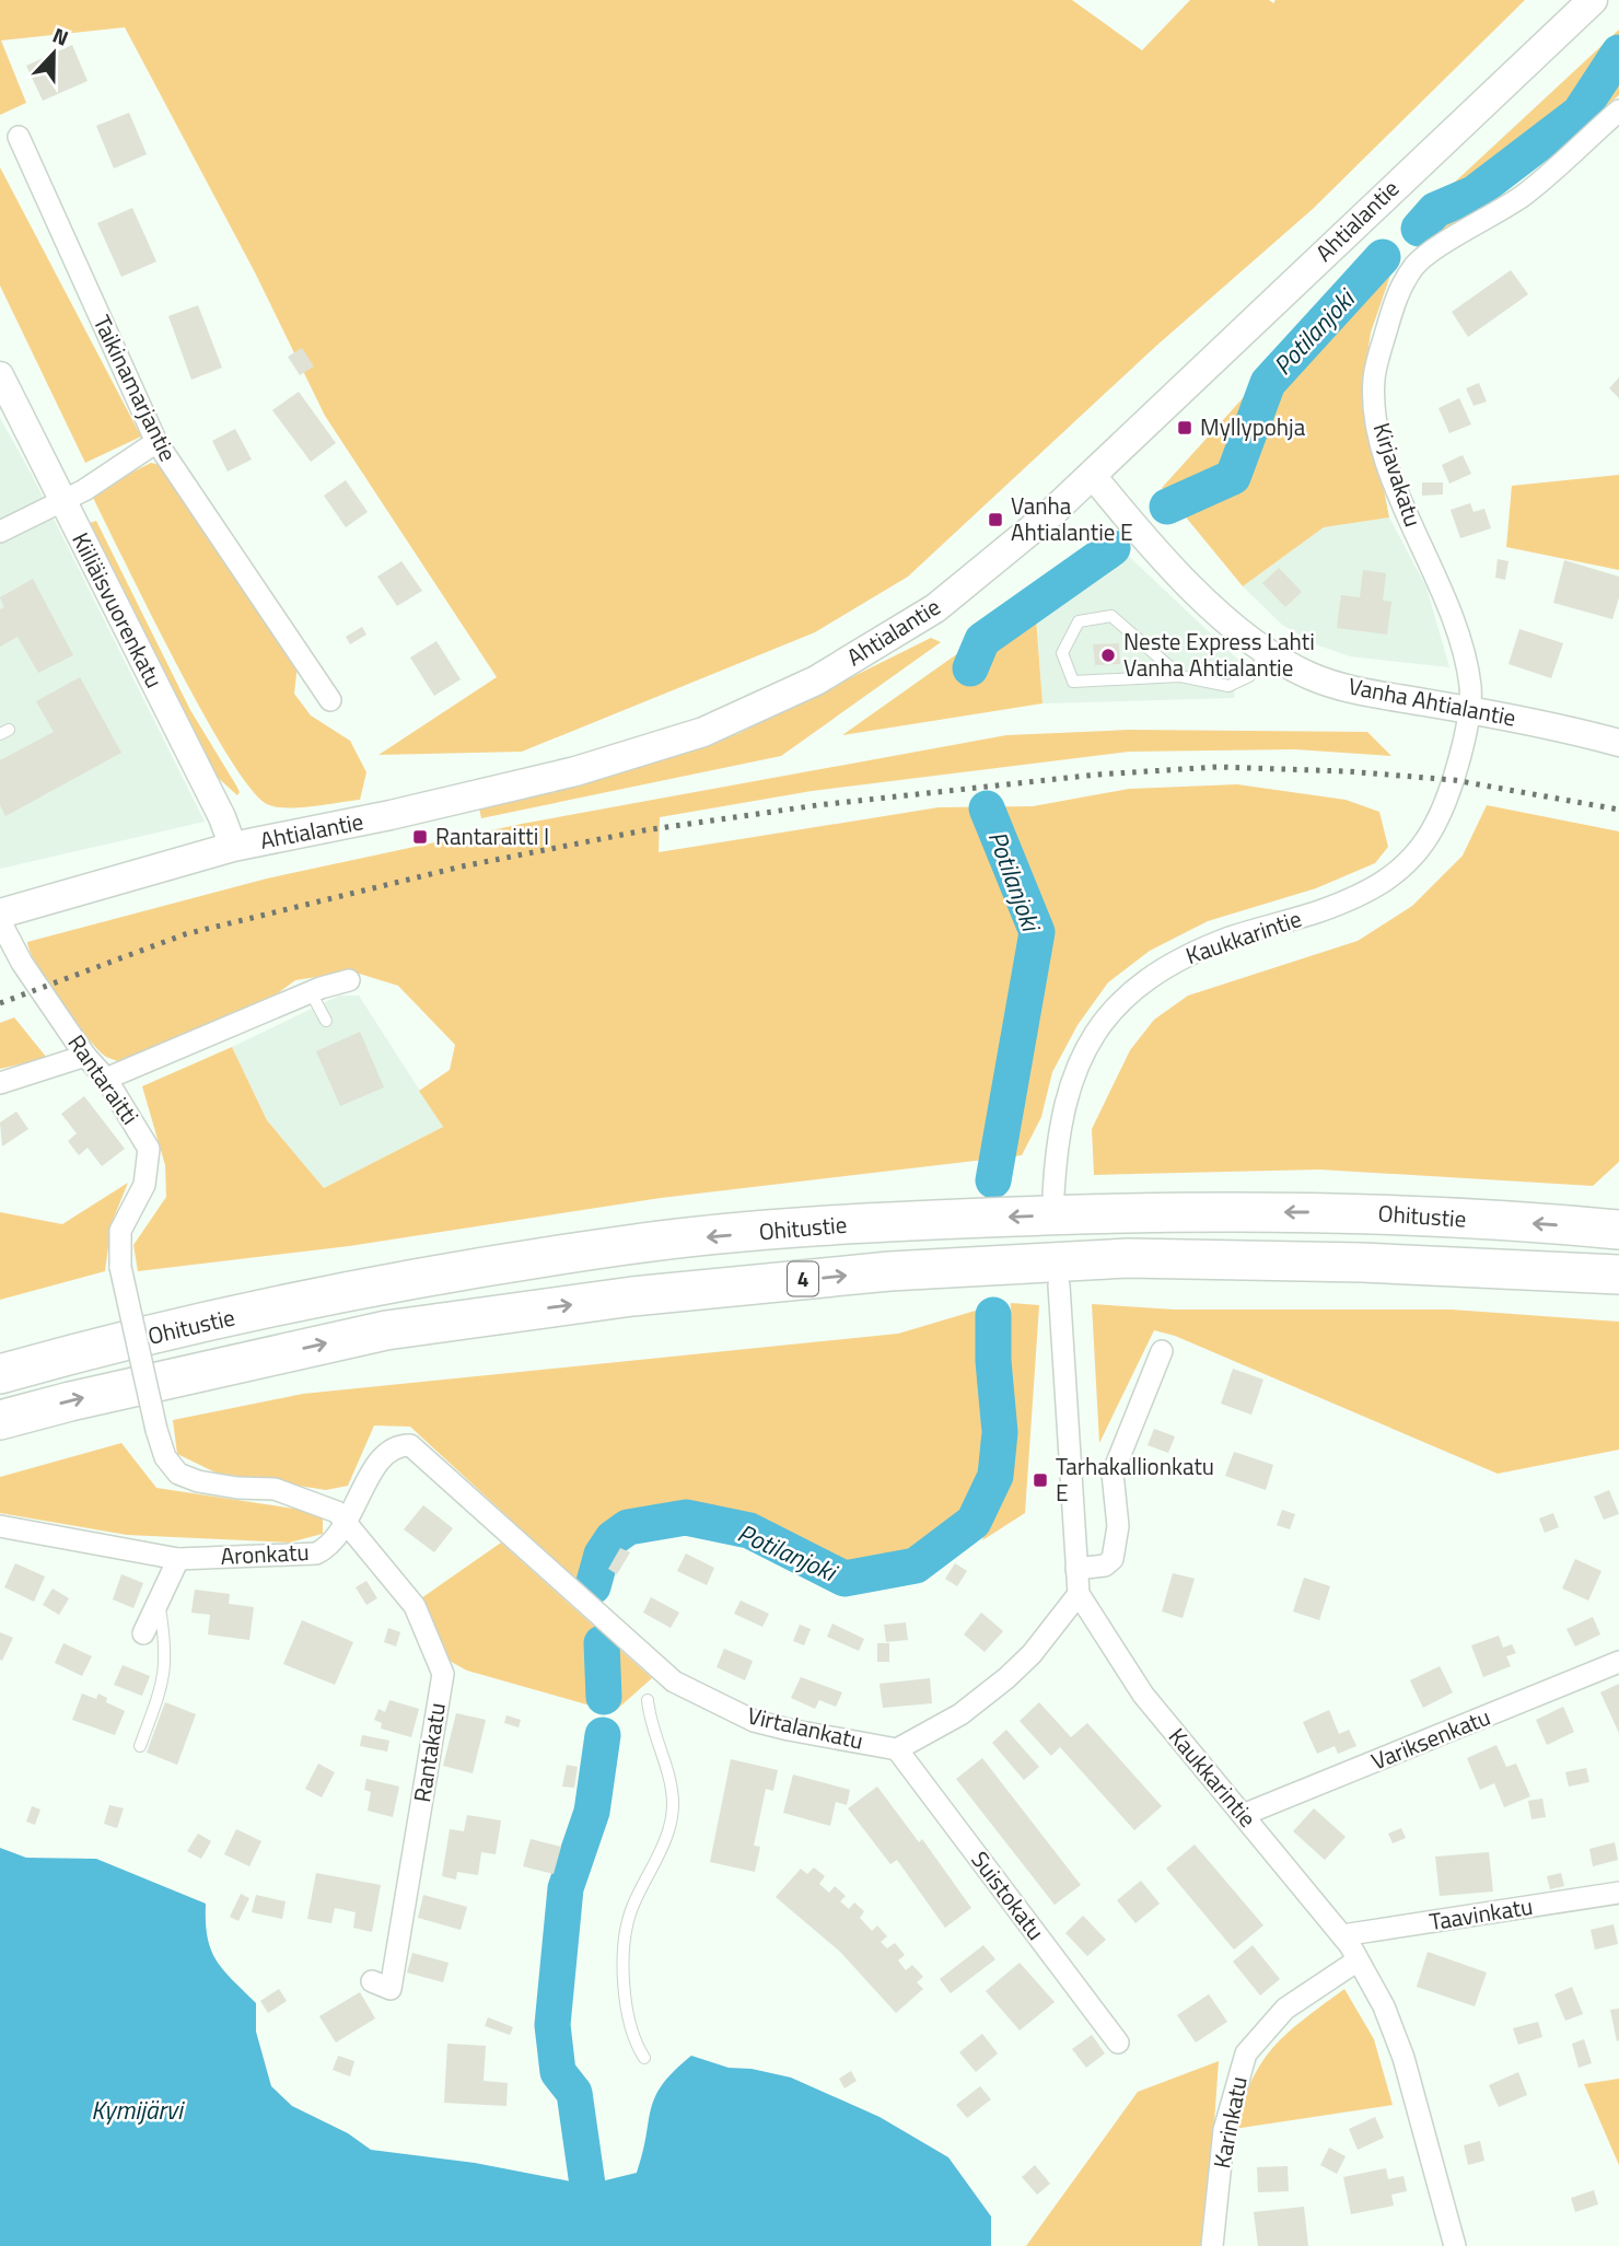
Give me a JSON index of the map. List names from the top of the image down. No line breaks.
{"streets":{"highway":["Ohitustie","4"],"main road":["Ahtialantie"],"street":["Taikinamarjantie","Kirjavakatu","Kiiliäisvuorenkatu","Vanha Ahtialantie","Kaukkarintie","Rantaraitti","Aronkatu","Virtalankatu","Variksenkatu","Rantakatu","Suistokatu","Taavinkatu","Karinkatu"]},"crossings":[["Ahtialantie","Kiiliäisvuorenkatu"],["Ahtialantie","Vanha Ahtialantie"],["Kirjavakatu","Vanha Ahtialantie"],["Kirjavakatu","Kaukkarintie"],["Vanha Ahtialantie","Kaukkarintie"],["Kaukkarintie","Variksenkatu"],["Kaukkarintie","Taavinkatu"],["Kaukkarintie","Karinkatu"],["Rantaraitti","Aronkatu"],["Rantaraitti","Rantakatu"],["Aronkatu","Virtalankatu"],["Aronkatu","Rantakatu"],["Virtalankatu","Suistokatu"]],"water":["Potilanjoki","Kymijärvi"],"places":{"transit":["Myllypohja","Vanha Ahtialantie E","Rantaraitti I","Tarhakallionkatu E"],"other":["Neste Express Lahti Vanha Ahtialantie"]},"north":"top"}
